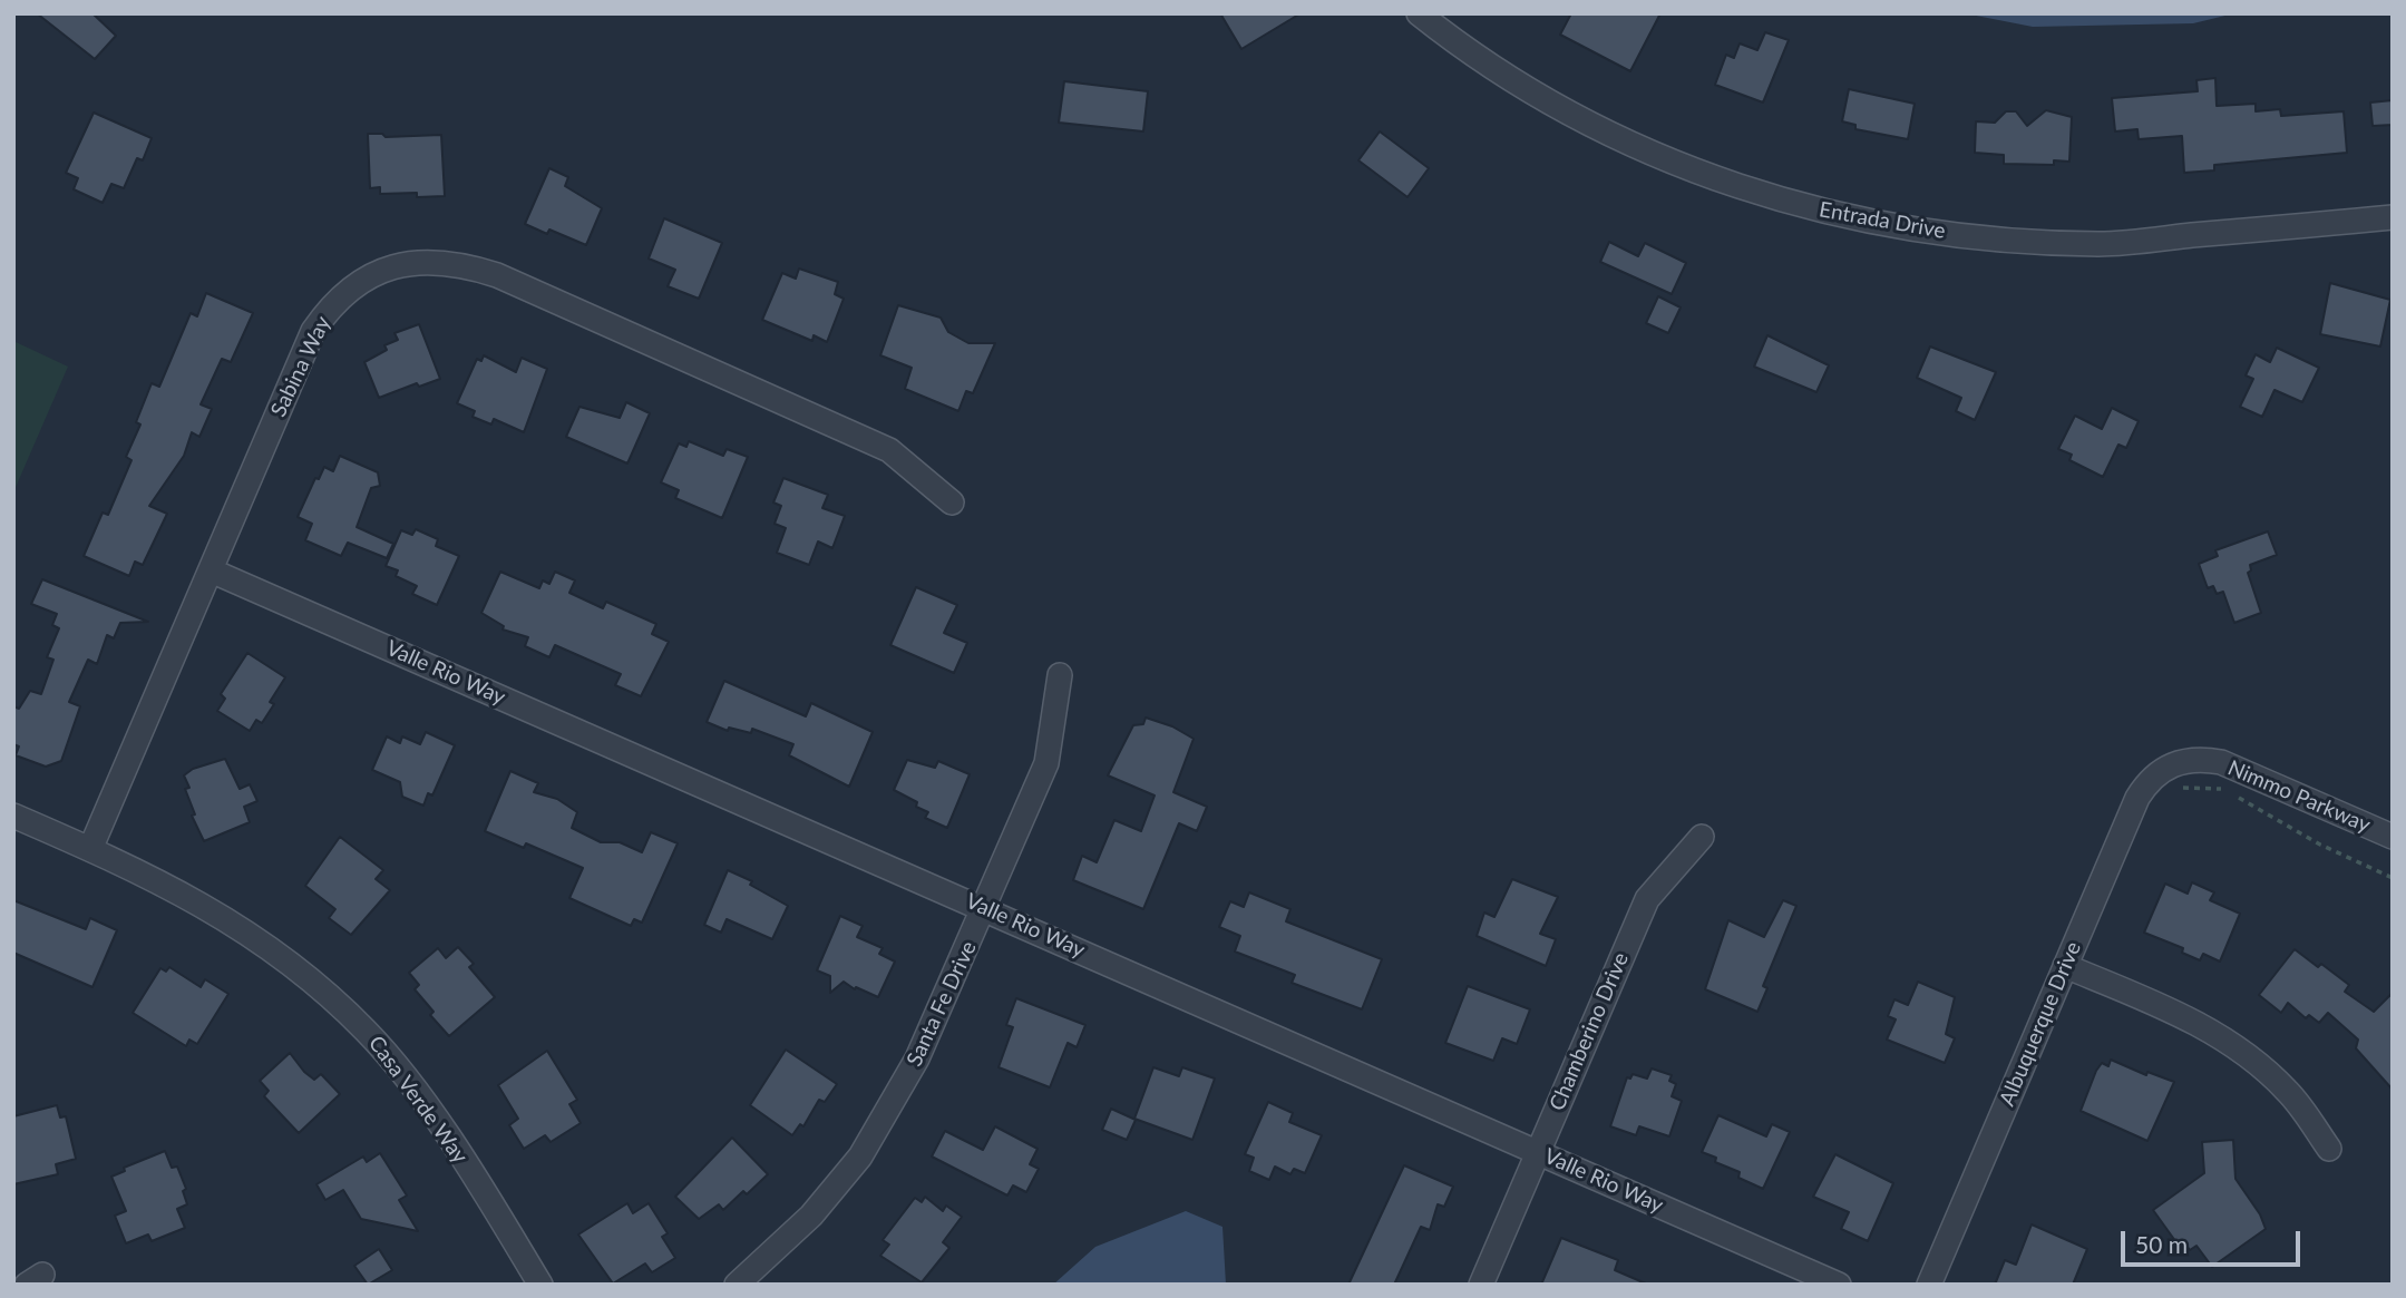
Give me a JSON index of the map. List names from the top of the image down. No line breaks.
{"streets":{"street":["Entrada Drive","Sabina Way","Valle Rio Way","Nimmo Parkway","Santa Fe Drive","Albuquerque Drive","Chamberino Drive","Casa Verde Way"]},"crossings":[["Sabina Way","Valle Rio Way"],["Sabina Way","Casa Verde Way"],["Valle Rio Way","Santa Fe Drive"],["Valle Rio Way","Chamberino Drive"],["Nimmo Parkway","Albuquerque Drive"]],"scale_bar":"50 m"}
